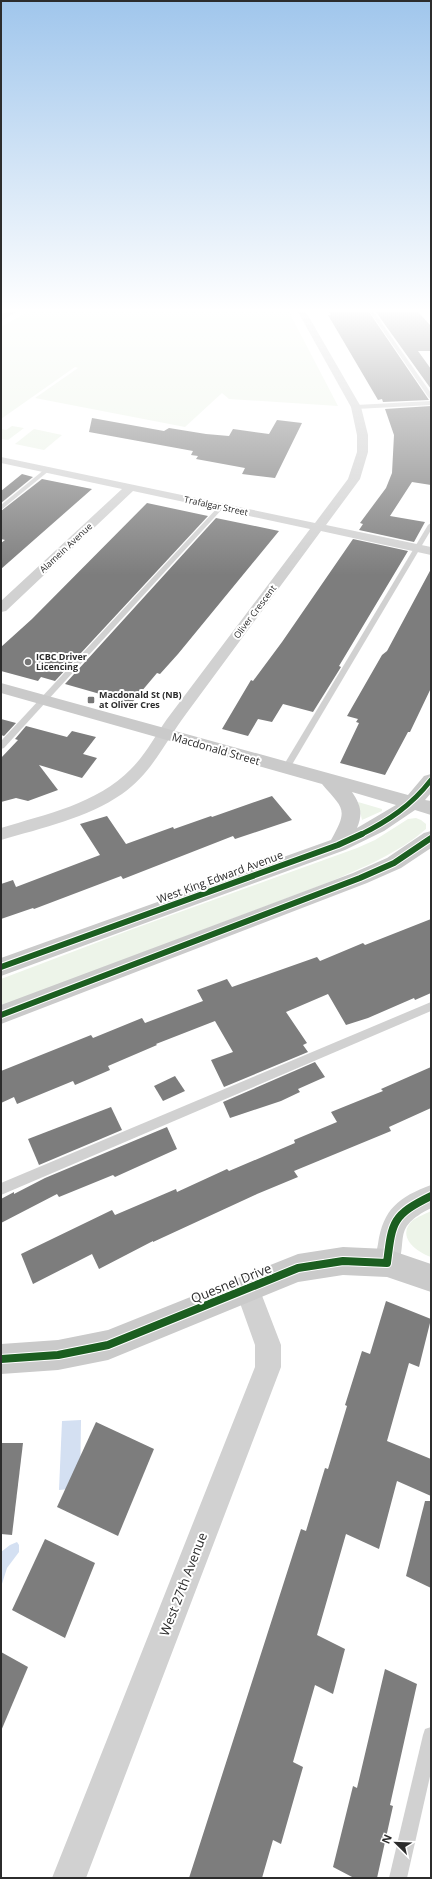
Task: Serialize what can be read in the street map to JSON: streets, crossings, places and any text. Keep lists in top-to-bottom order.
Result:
{
  "streets": {
    "main road": ["Macdonald Street", "West King Edward Avenue", "Quesnel Drive"],
    "street": [
      "Trafalgar Street",
      "Alamein Avenue",
      "Oliver Crescent",
      "West 27th Avenue"
    ]
  },
  "crossings": [
    ["Trafalgar Street", "Alamein Avenue"],
    ["Trafalgar Street", "Oliver Crescent"],
    ["Oliver Crescent", "Macdonald Street"],
    ["Macdonald Street", "West King Edward Avenue"],
    ["Quesnel Drive", "West 27th Avenue"]
  ],
  "places": {
    "other": ["ICBC Driver Licencing"],
    "transit": ["Macdonald St (NB) at Oliver Cres"]
  },
  "north": "top left"
}
